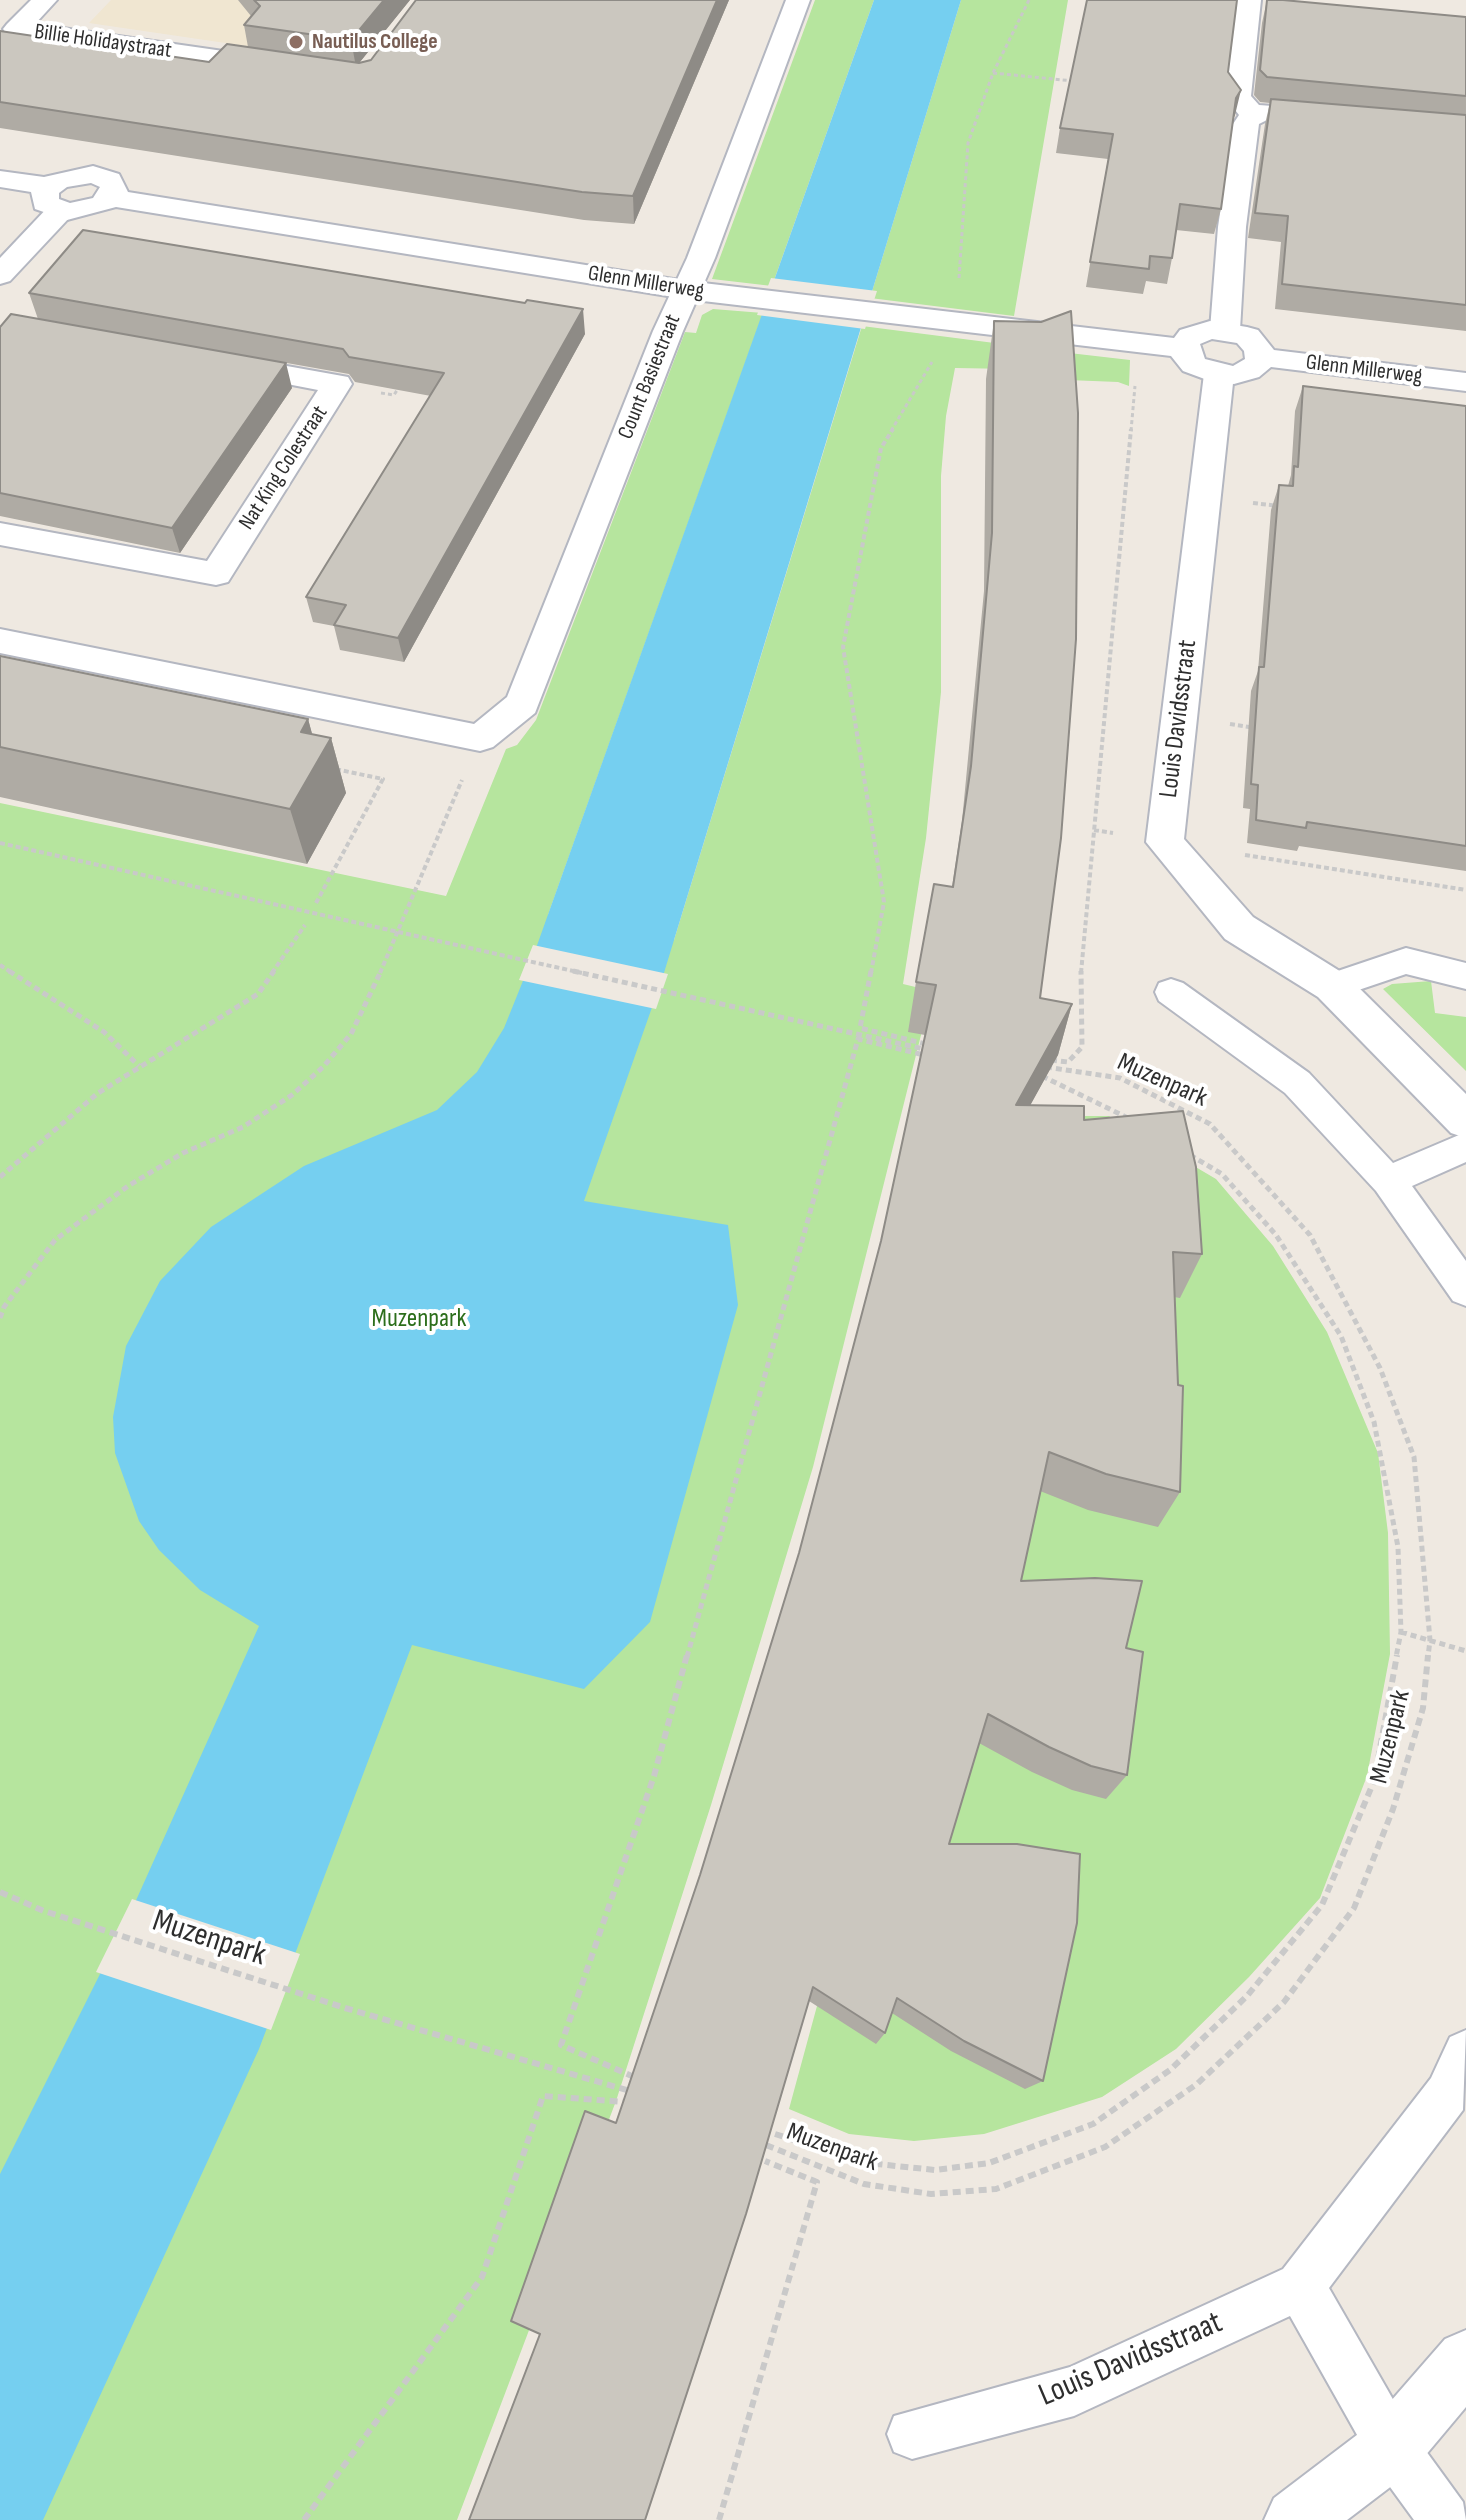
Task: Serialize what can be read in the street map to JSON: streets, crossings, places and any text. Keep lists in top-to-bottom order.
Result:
{
  "streets": {
    "street": [
      "Billie Holidaystraat",
      "Glenn Millerweg",
      "Count Basiestraat",
      "Nat King Colestraat",
      "Louis Davidsstraat"
    ],
    "path": ["Muzenpark"]
  },
  "crossings": [
    ["Glenn Millerweg", "Count Basiestraat"]
  ],
  "parks": ["Muzenpark"],
  "places": ["Nautilus College"]
}
